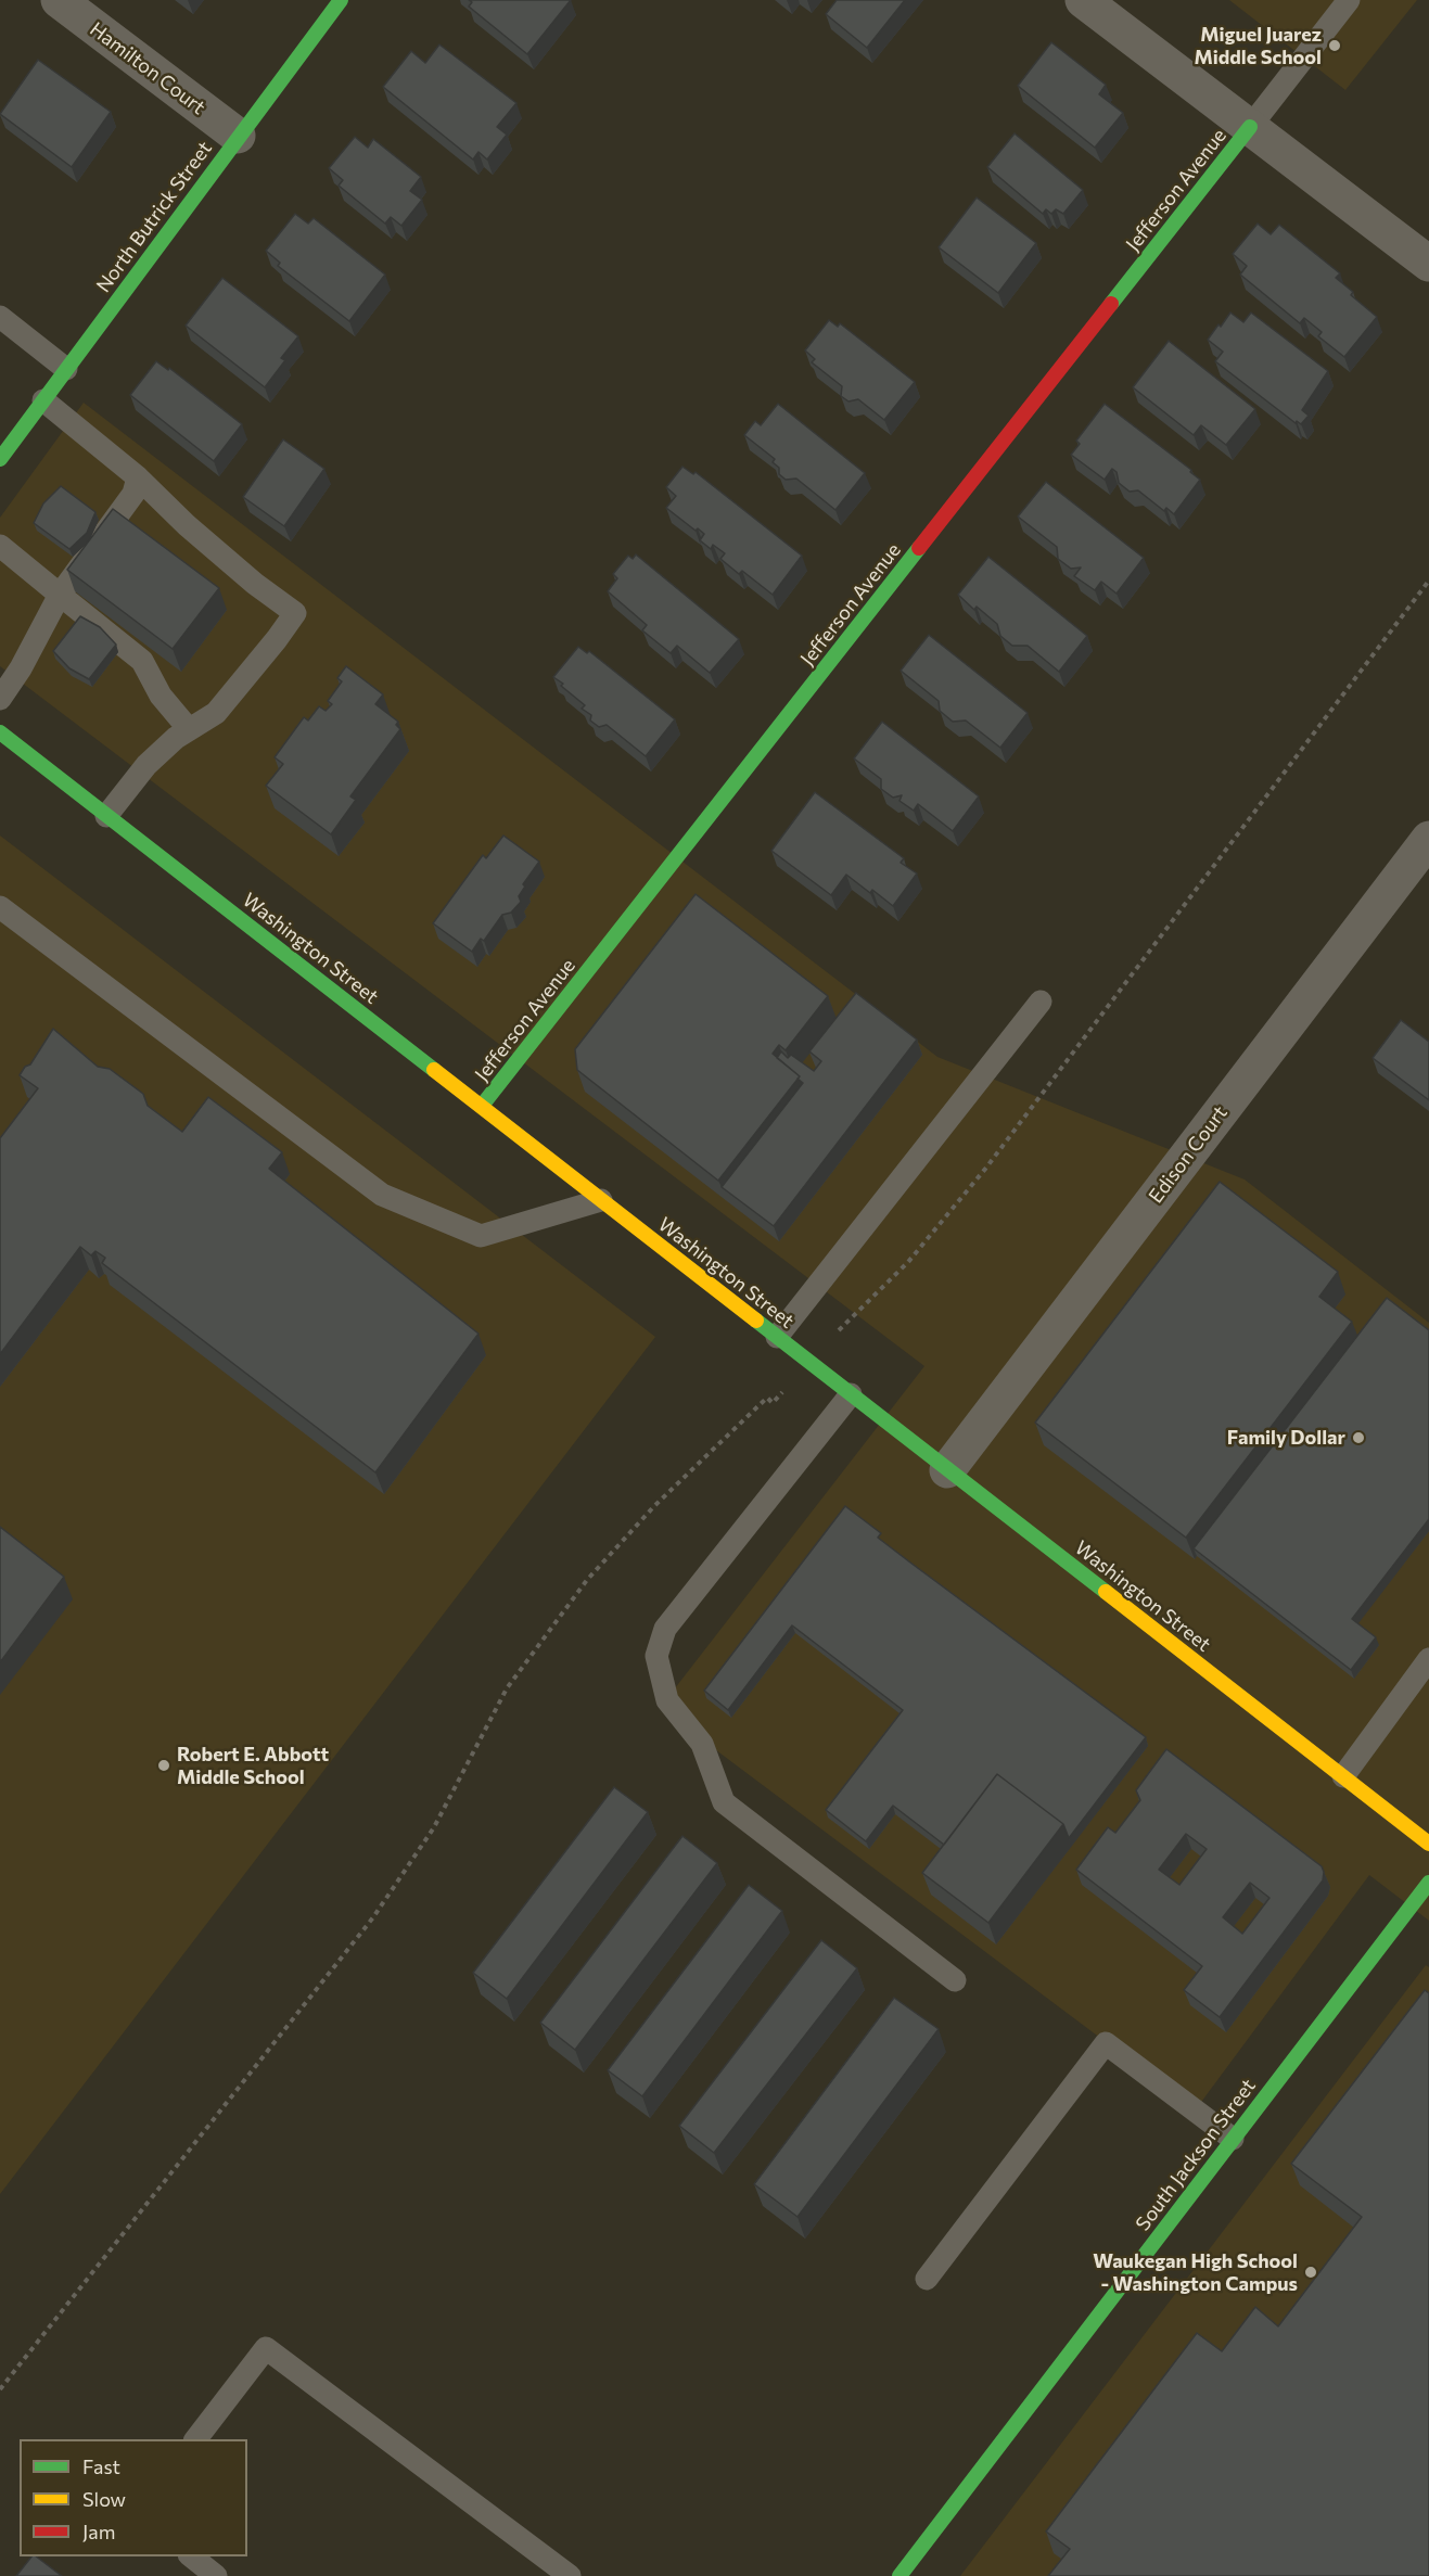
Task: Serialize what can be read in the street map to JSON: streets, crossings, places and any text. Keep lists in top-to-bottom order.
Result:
{
  "streets": {
    "street": [
      "Hamilton Court",
      "Jefferson Avenue",
      "North Butrick Street",
      "Washington Street",
      "Edison Court",
      "South Jackson Street"
    ]
  },
  "crossings": [
    ["Hamilton Court", "North Butrick Street"],
    ["Jefferson Avenue", "Washington Street"],
    ["Washington Street", "Edison Court"]
  ],
  "places": [
    "Miguel Juarez Middle School",
    "Family Dollar",
    "Robert E. Abbott Middle School",
    "Waukegan High School - Washington Campus"
  ],
  "legend": ["Fast", "Slow", "Jam"]
}
